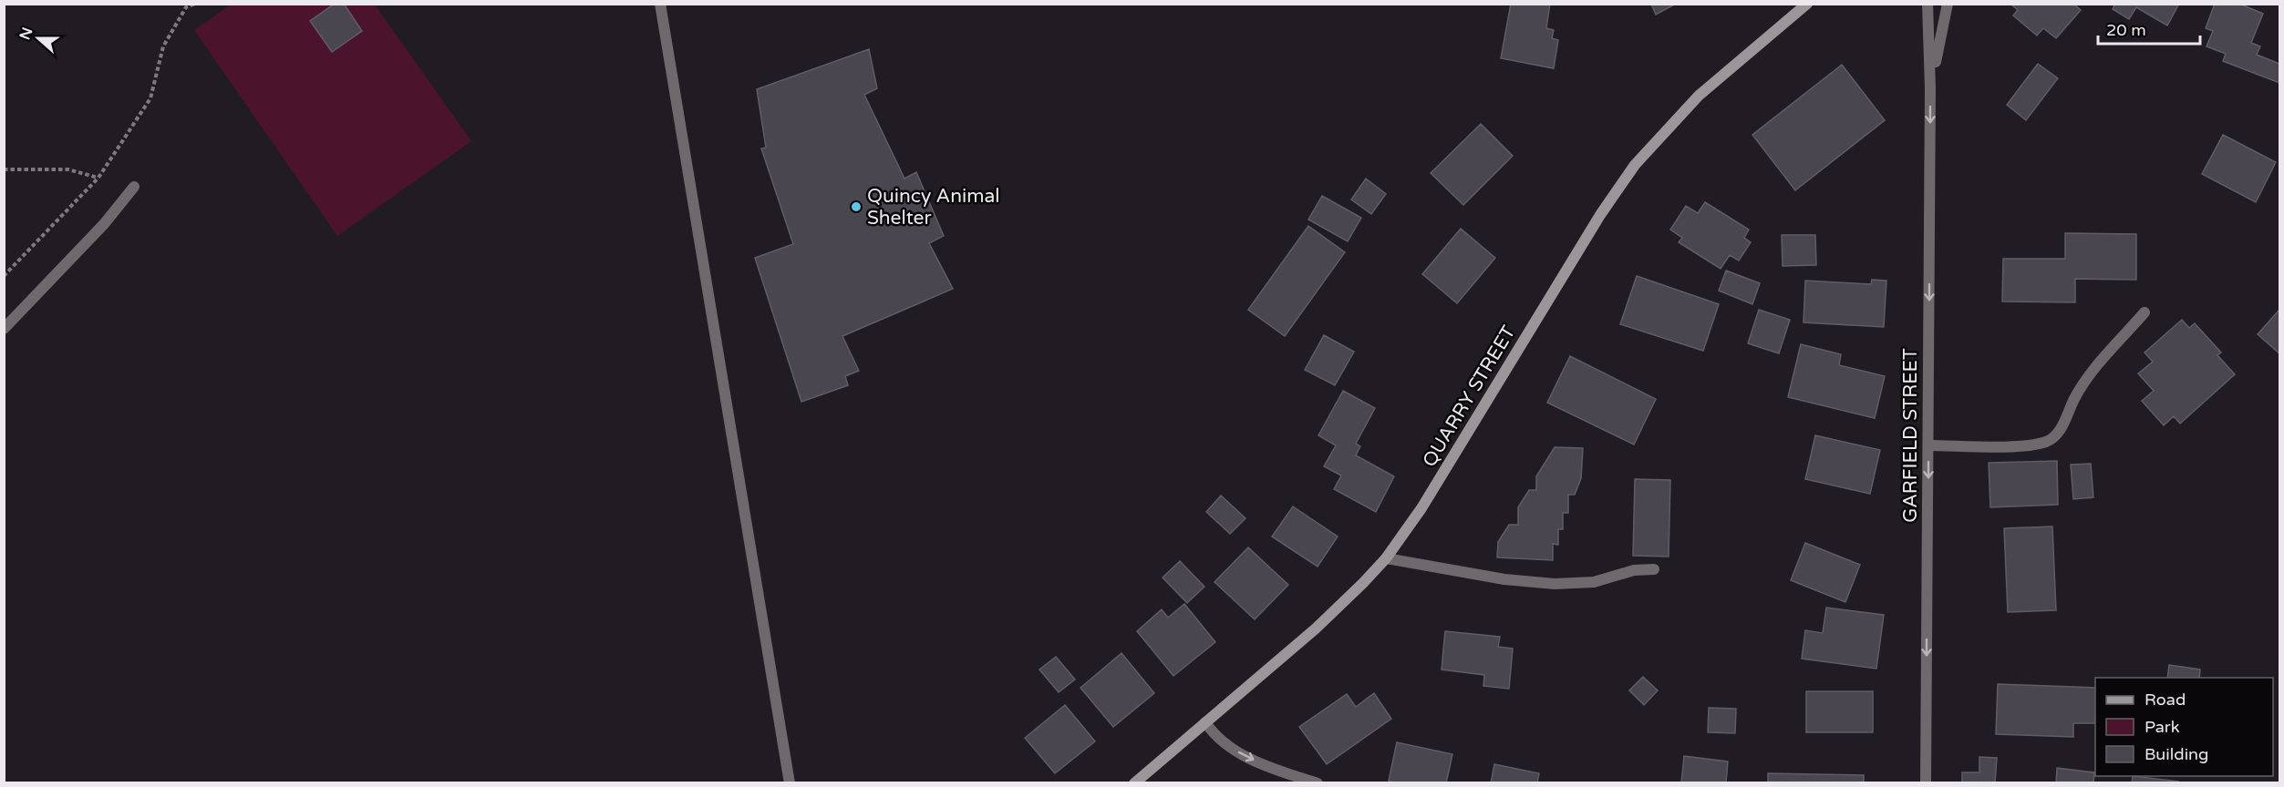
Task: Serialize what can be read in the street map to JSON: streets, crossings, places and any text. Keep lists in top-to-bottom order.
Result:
{
  "streets": {
    "main road": ["QUARRY STREET"],
    "street": ["GARFIELD STREET"]
  },
  "one_way": ["GARFIELD STREET"],
  "places": ["Quincy Animal Shelter"],
  "legend": ["Road", "Park", "Building"],
  "scale_bar": "20 m",
  "north": "left"
}
